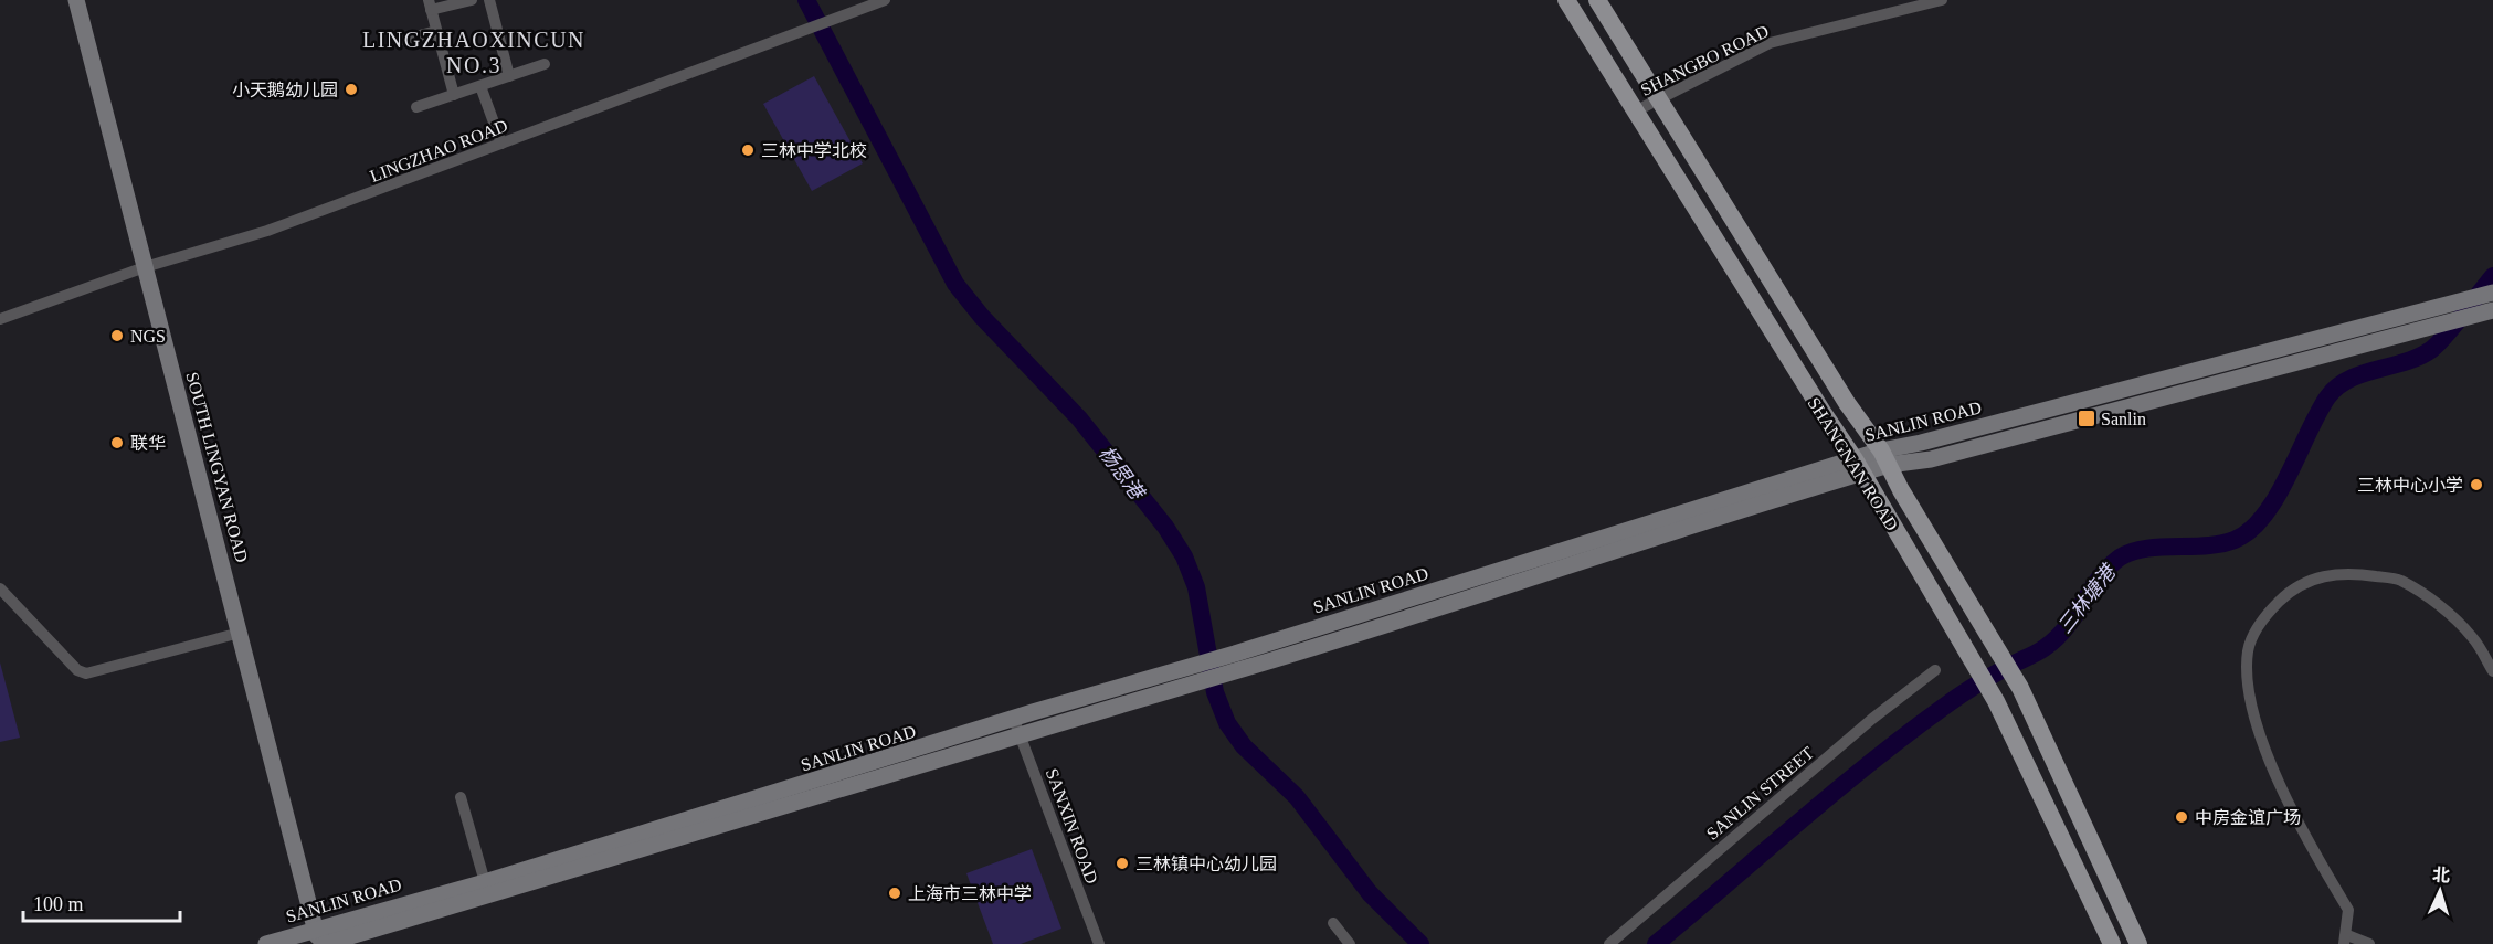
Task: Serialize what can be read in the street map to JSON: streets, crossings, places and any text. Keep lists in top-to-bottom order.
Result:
{
  "streets": {
    "main road": ["SANLIN ROAD", "SHANGNAN ROAD", "SOUTH LINGYAN ROAD"],
    "street": [
      "SHANGBO ROAD",
      "LINGZHAO ROAD",
      "SANLIN STREET",
      "SANXIN ROAD"
    ]
  },
  "crossings": [
    ["SHANGBO ROAD", "SHANGNAN ROAD"],
    ["LINGZHAO ROAD", "SOUTH LINGYAN ROAD"],
    ["SANLIN ROAD", "SHANGNAN ROAD"],
    ["SANLIN ROAD", "SOUTH LINGYAN ROAD"],
    ["SANLIN ROAD", "SANXIN ROAD"]
  ],
  "districts": ["LINGZHAOXINCUN NO.3"],
  "water": ["杨思港", "三林塘港"],
  "places": {
    "other": [
      "小天鹅幼儿园",
      "三林中学北校",
      "NGS",
      "联华",
      "三林中心小学",
      "中房金谊广场",
      "三林镇中心幼儿园",
      "上海市三林中学"
    ],
    "transit": ["Sanlin"]
  },
  "scale_bar": "100 m",
  "north": "top"
}
